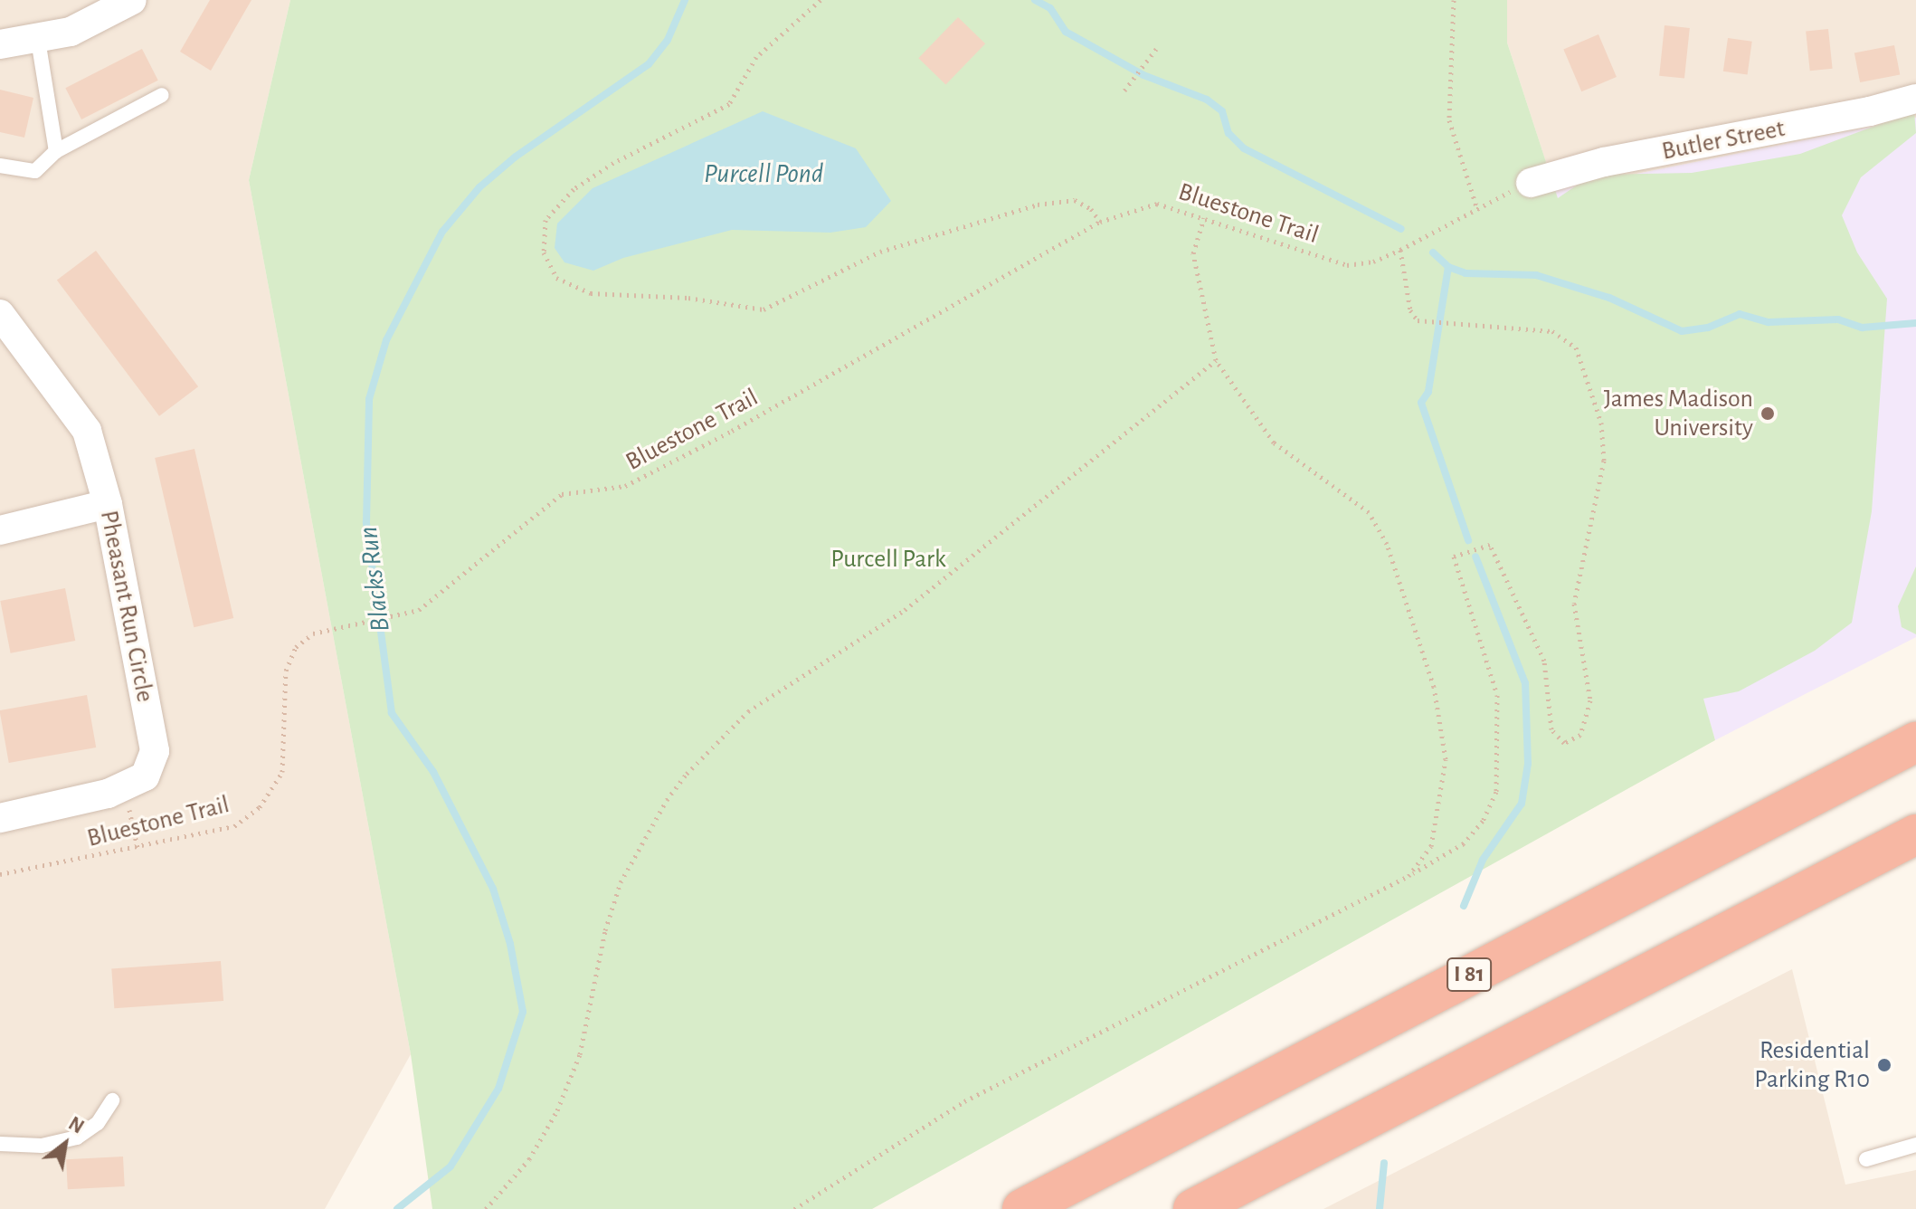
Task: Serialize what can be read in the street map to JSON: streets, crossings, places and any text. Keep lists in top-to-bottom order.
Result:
{
  "streets": {
    "highway": ["I 81"],
    "street": ["Butler Street", "Pheasant Run Circle"],
    "path": ["Bluestone Trail"]
  },
  "crossings": [
    ["Butler Street", "Bluestone Trail"]
  ],
  "water": ["Purcell Pond", "Blacks Run"],
  "parks": ["Purcell Park"],
  "places": ["James Madison University", "Residential Parking R10"],
  "north": "top right"
}
